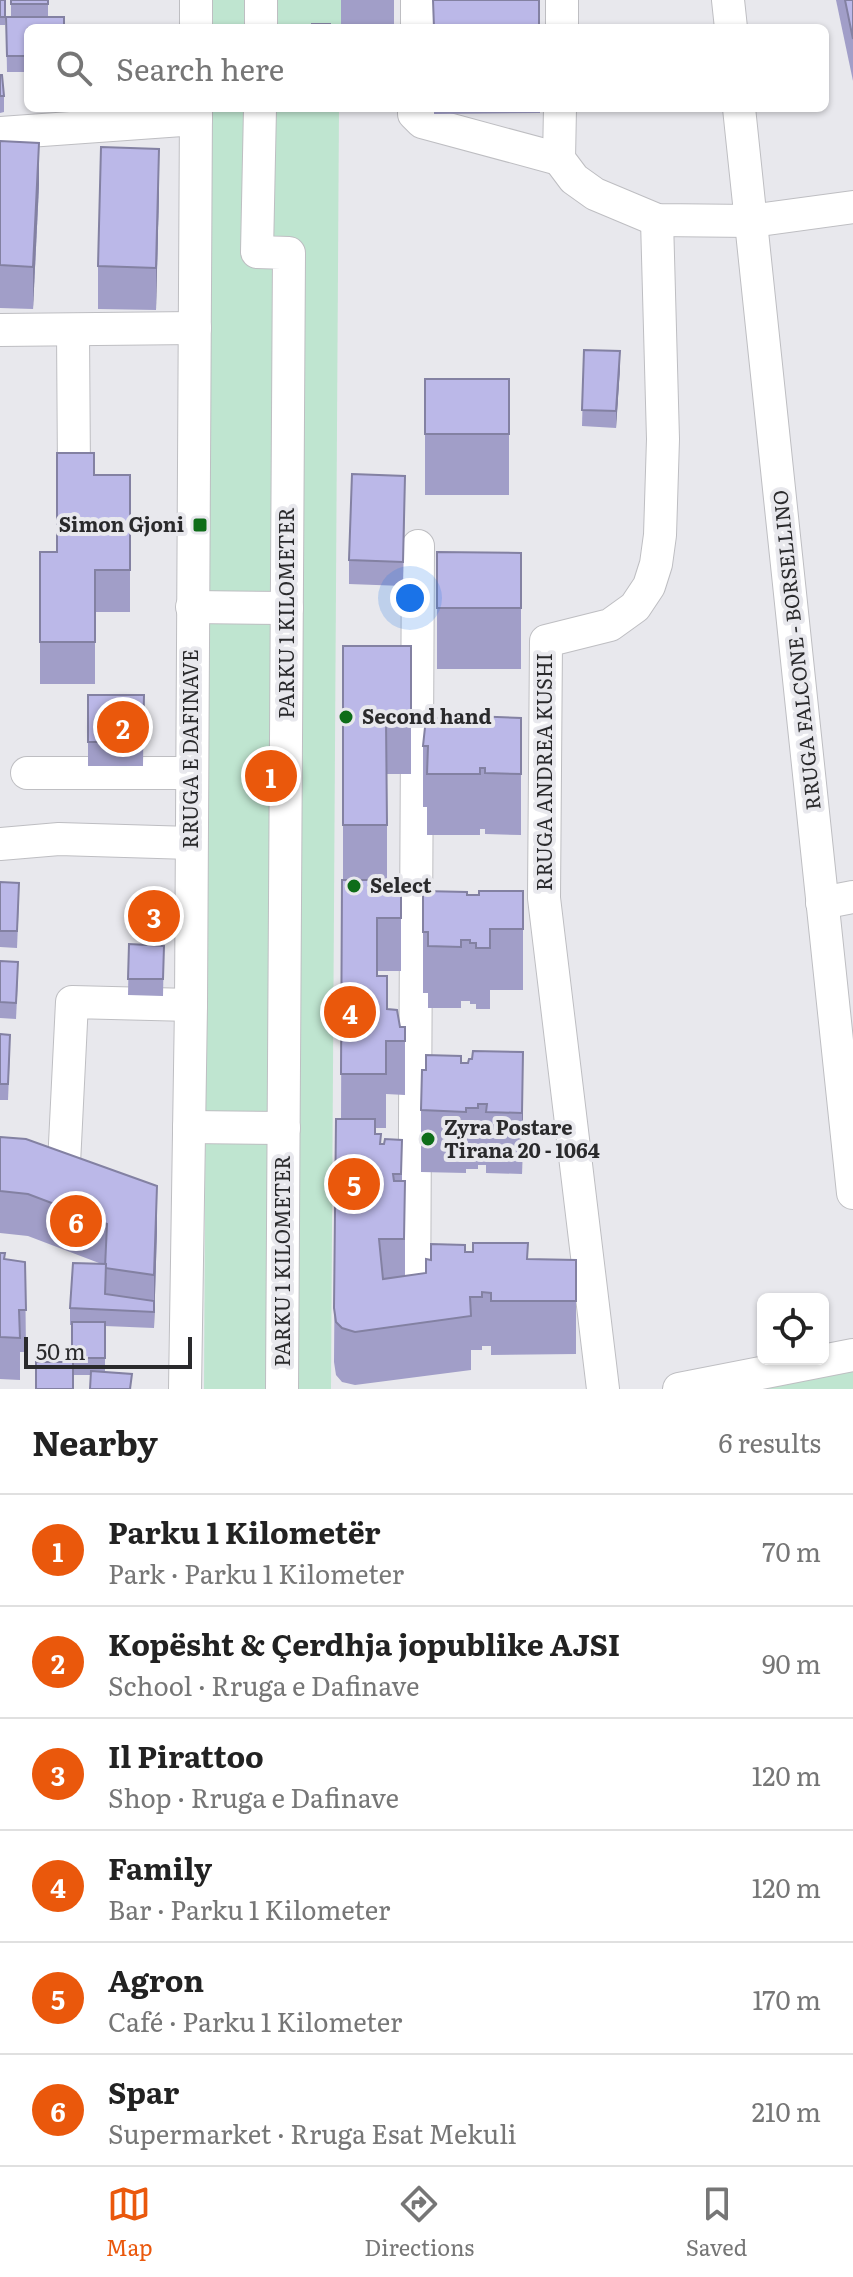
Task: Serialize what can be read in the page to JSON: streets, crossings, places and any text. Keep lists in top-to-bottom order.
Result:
{
  "streets": {
    "street": [
      "PARKU 1 KILOMETER",
      "RRUGA FALCONE - BORSELLINO",
      "RRUGA E DAFINAVE",
      "RRUGA ANDREA KUSHI"
    ]
  },
  "places": {
    "transit": ["Simon Gjoni"],
    "other": ["Second hand", "Select", "Zyra Postare Tirana 20 - 1064"]
  },
  "scale_bar": "50 m",
  "page": {
    "search": "Search here",
    "pins": [
      "2",
      "1",
      "3",
      "4",
      "5",
      "6"
    ],
    "scale": "50 m",
    "heading": ["Nearby", "6 results"],
    "list": [
      {
        "mark": "1",
        "name": "Parku 1 Kilometër",
        "note": "Park · Parku 1 Kilometer",
        "value": "70 m"
      },
      {
        "mark": "2",
        "name": "Kopësht & Çerdhja jopublike AJSI",
        "note": "School · Rruga e Dafinave",
        "value": "90 m"
      },
      {
        "mark": "3",
        "name": "Il Pirattoo",
        "note": "Shop · Rruga e Dafinave",
        "value": "120 m"
      },
      {
        "mark": "4",
        "name": "Family",
        "note": "Bar · Parku 1 Kilometer",
        "value": "120 m"
      },
      {
        "mark": "5",
        "name": "Agron",
        "note": "Café · Parku 1 Kilometer",
        "value": "170 m"
      },
      {
        "mark": "6",
        "name": "Spar",
        "note": "Supermarket · Rruga Esat Mekuli",
        "value": "210 m"
      }
    ],
    "nav": ["Map", "Directions", "Saved"]
  }
}
